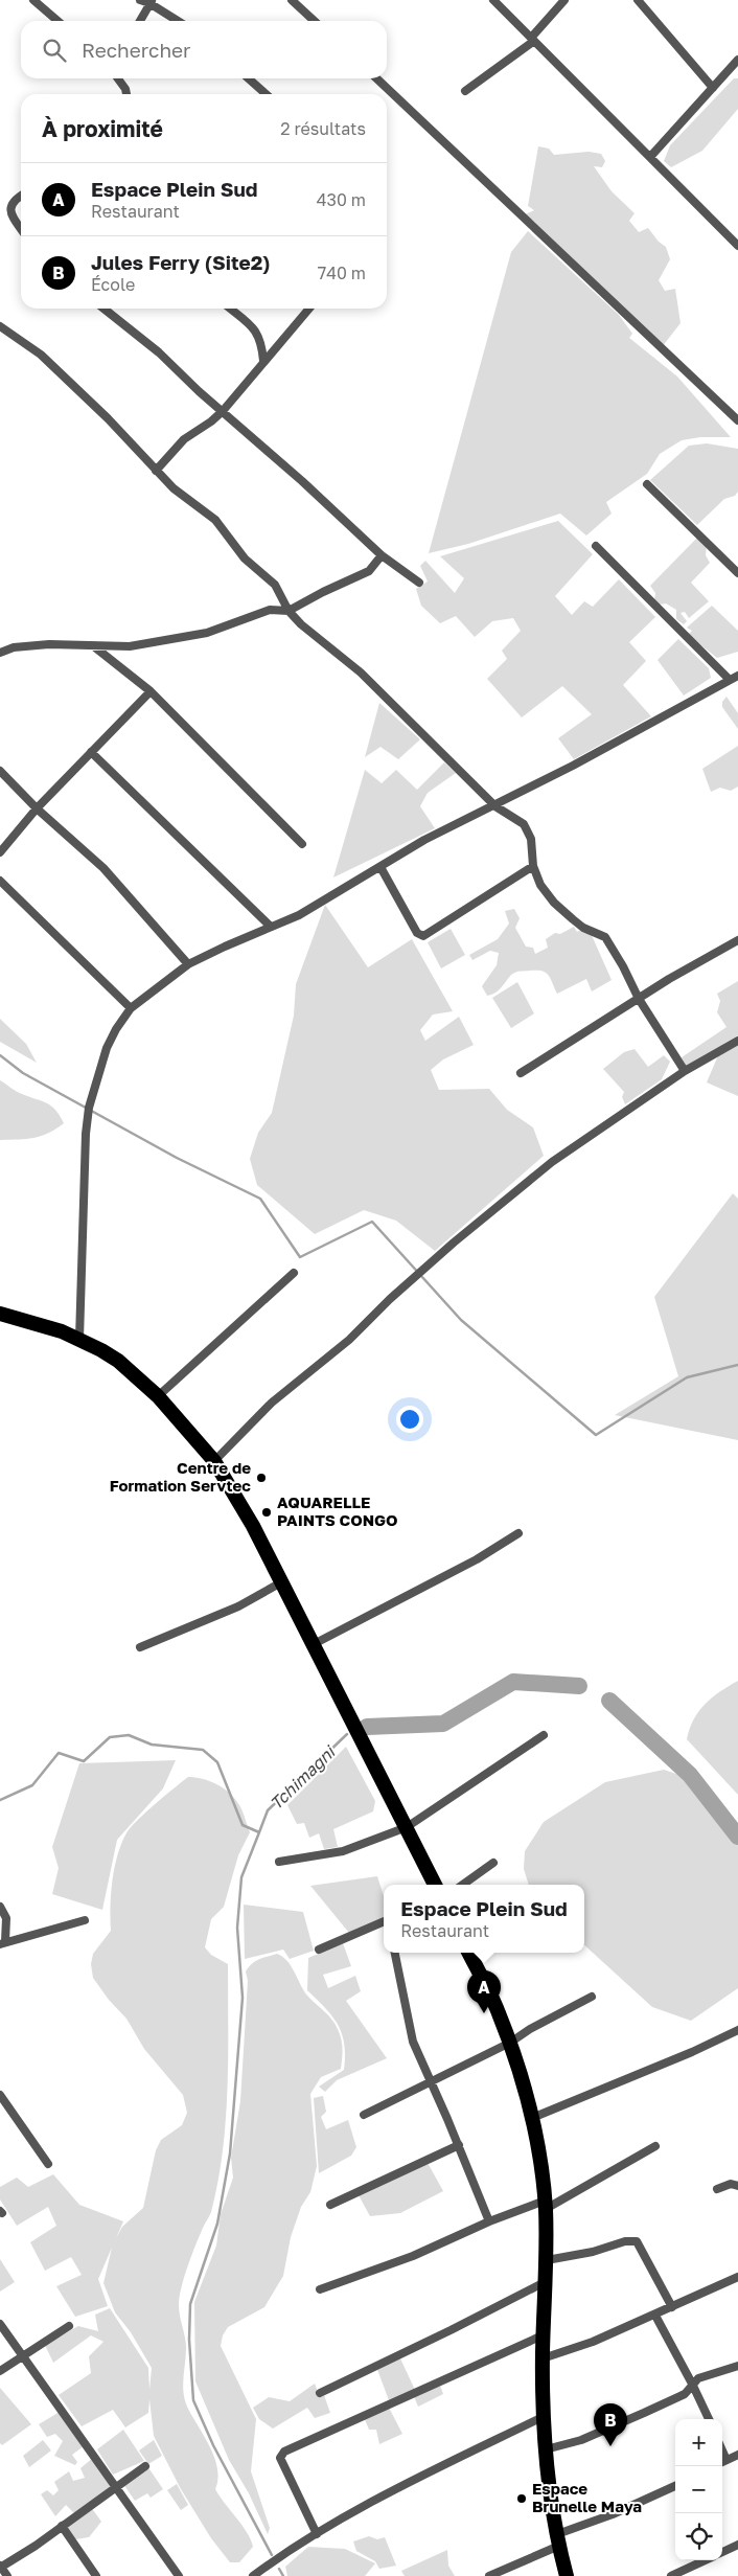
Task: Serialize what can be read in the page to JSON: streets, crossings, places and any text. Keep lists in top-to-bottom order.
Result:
{
  "water": ["Tchimagni"],
  "places": ["Centre de Formation Servtec", "AQUARELLE PAINTS CONGO", "Espace Brunelle Maya"],
  "page": {
    "search": "Rechercher",
    "heading": ["À proximité", "2 résultats"],
    "list": [
      {
        "mark": "A",
        "name": "Espace Plein Sud",
        "note": "Restaurant",
        "value": "430 m"
      },
      {
        "mark": "B",
        "name": "Jules Ferry (Site2)",
        "note": "École",
        "value": "740 m"
      }
    ],
    "popup": ["Espace Plein Sud", "Restaurant"],
    "pins": ["A", "B"],
    "map_buttons": ["+", "−"]
  }
}
